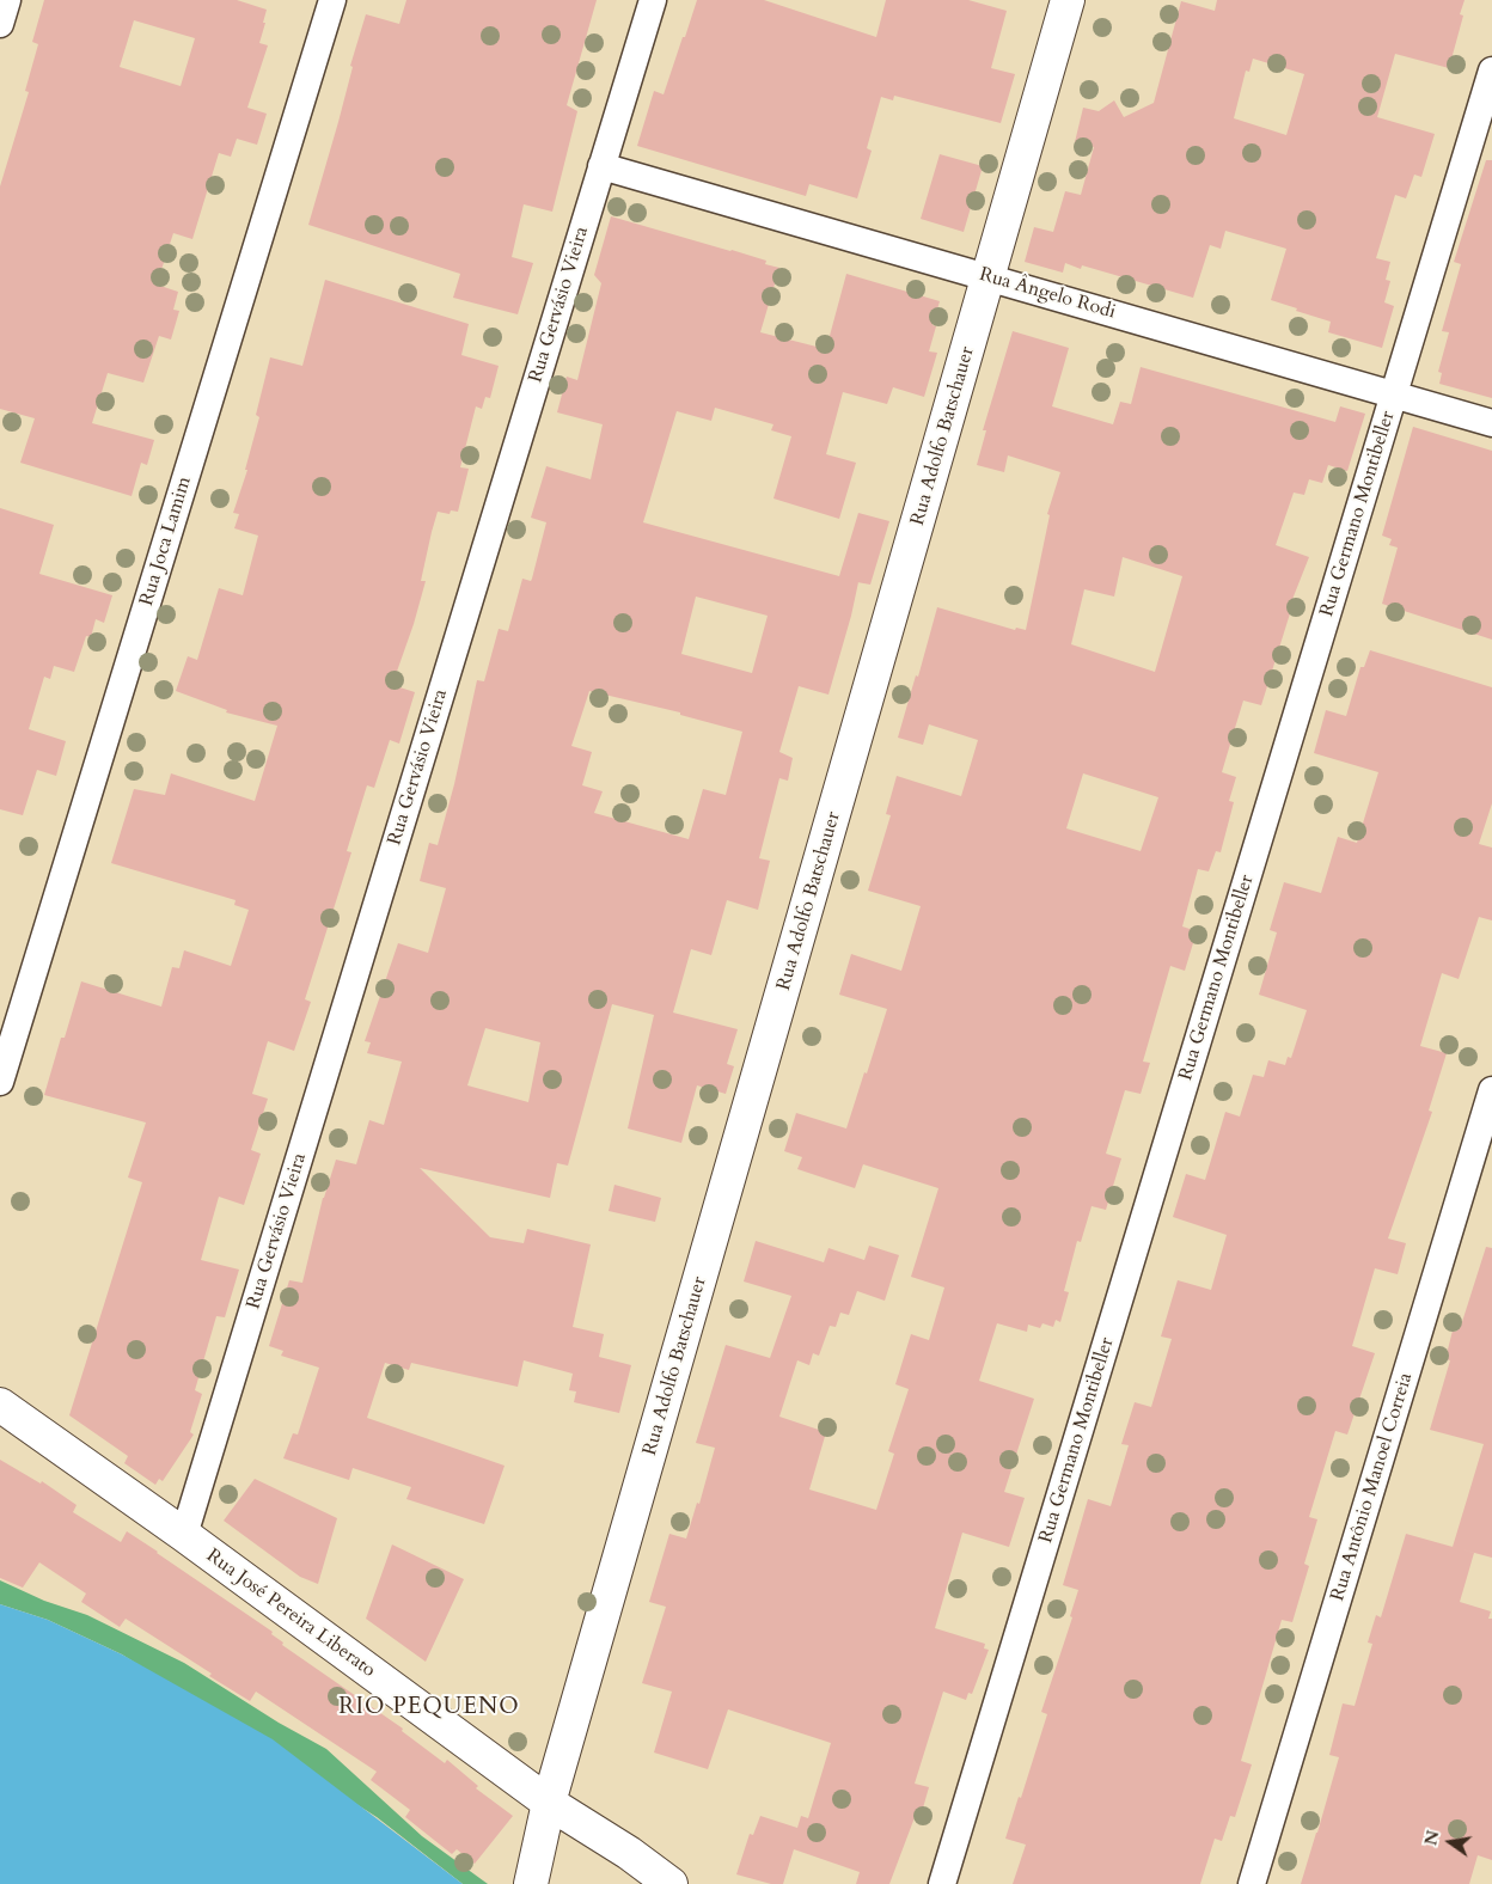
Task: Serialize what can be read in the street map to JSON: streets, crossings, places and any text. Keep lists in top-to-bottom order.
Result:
{
  "streets": {
    "street": [
      "Rua Ângelo Rodi",
      "Rua Gervásio Vieira",
      "Rua Adolfo Batschauer",
      "Rua Germano Montibeller",
      "Rua Joca Lamim",
      "Rua Antônio Manoel Correia",
      "Rua José Pereira Liberato"
    ]
  },
  "crossings": [
    ["Rua Ângelo Rodi", "Rua Gervásio Vieira"],
    ["Rua Ângelo Rodi", "Rua Adolfo Batschauer"],
    ["Rua Ângelo Rodi", "Rua Germano Montibeller"],
    ["Rua Gervásio Vieira", "Rua José Pereira Liberato"],
    ["Rua Adolfo Batschauer", "Rua José Pereira Liberato"]
  ],
  "districts": ["RIO PEQUENO"],
  "north": "left"
}
